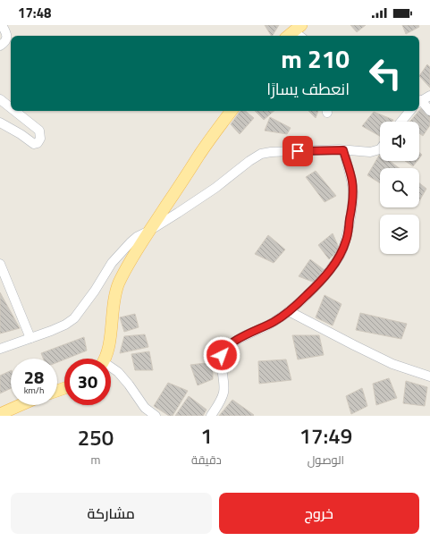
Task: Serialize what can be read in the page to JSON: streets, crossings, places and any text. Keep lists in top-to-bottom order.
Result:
{
  "page": {
    "status": "17:48",
    "turn": ["210 m", "انعطف يسارًا"],
    "speed": "28 km/h",
    "limit": "30",
    "eta": [
      "17:49",
      "الوصول",
      "1",
      "دقيقة",
      "250",
      "m"
    ],
    "buttons": ["خروج", "مشاركة"]
  }
}
